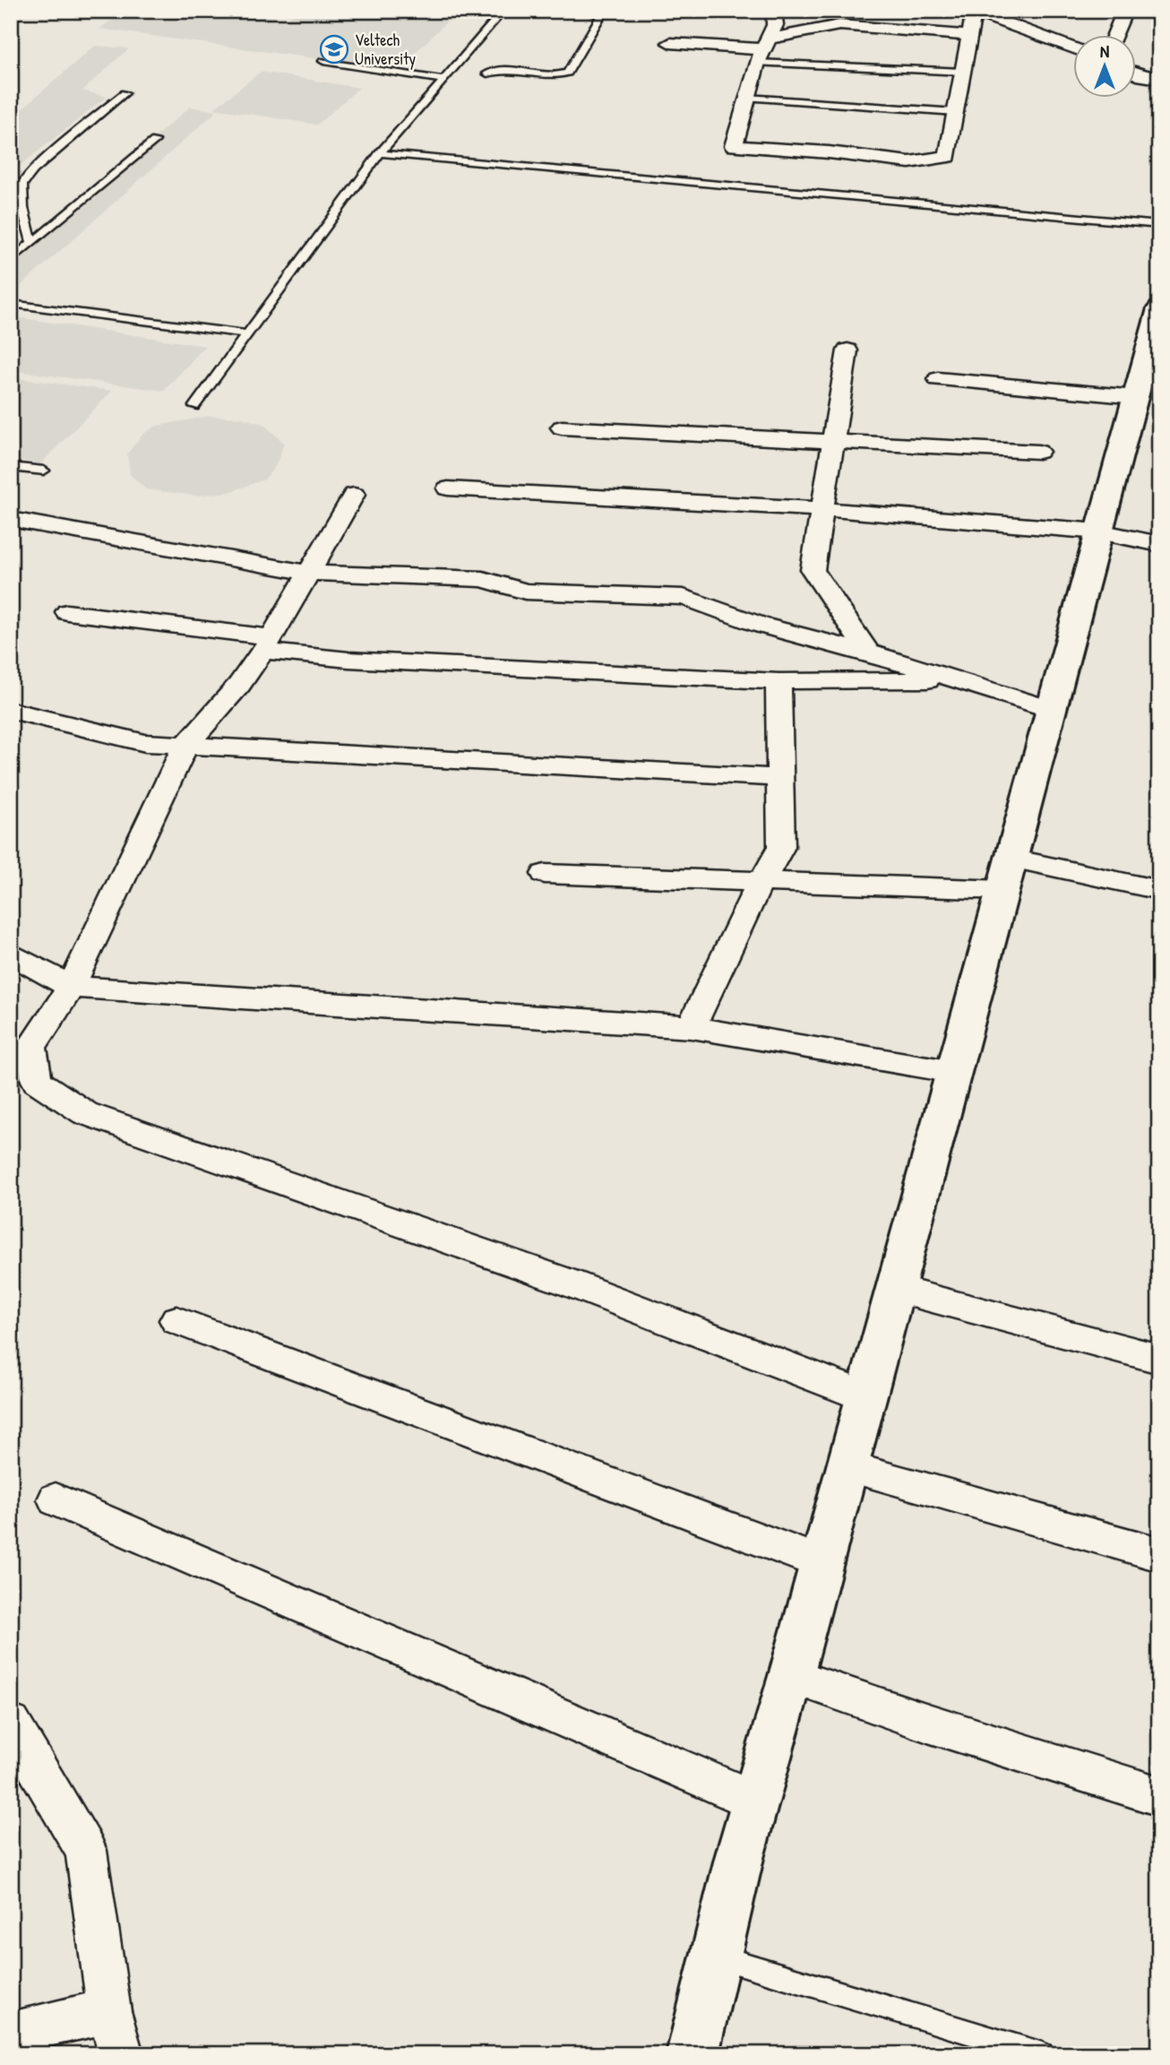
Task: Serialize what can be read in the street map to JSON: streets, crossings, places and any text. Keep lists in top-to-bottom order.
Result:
{
  "places": {
    "school or university": ["Veltech University"]
  },
  "north": "top"
}
